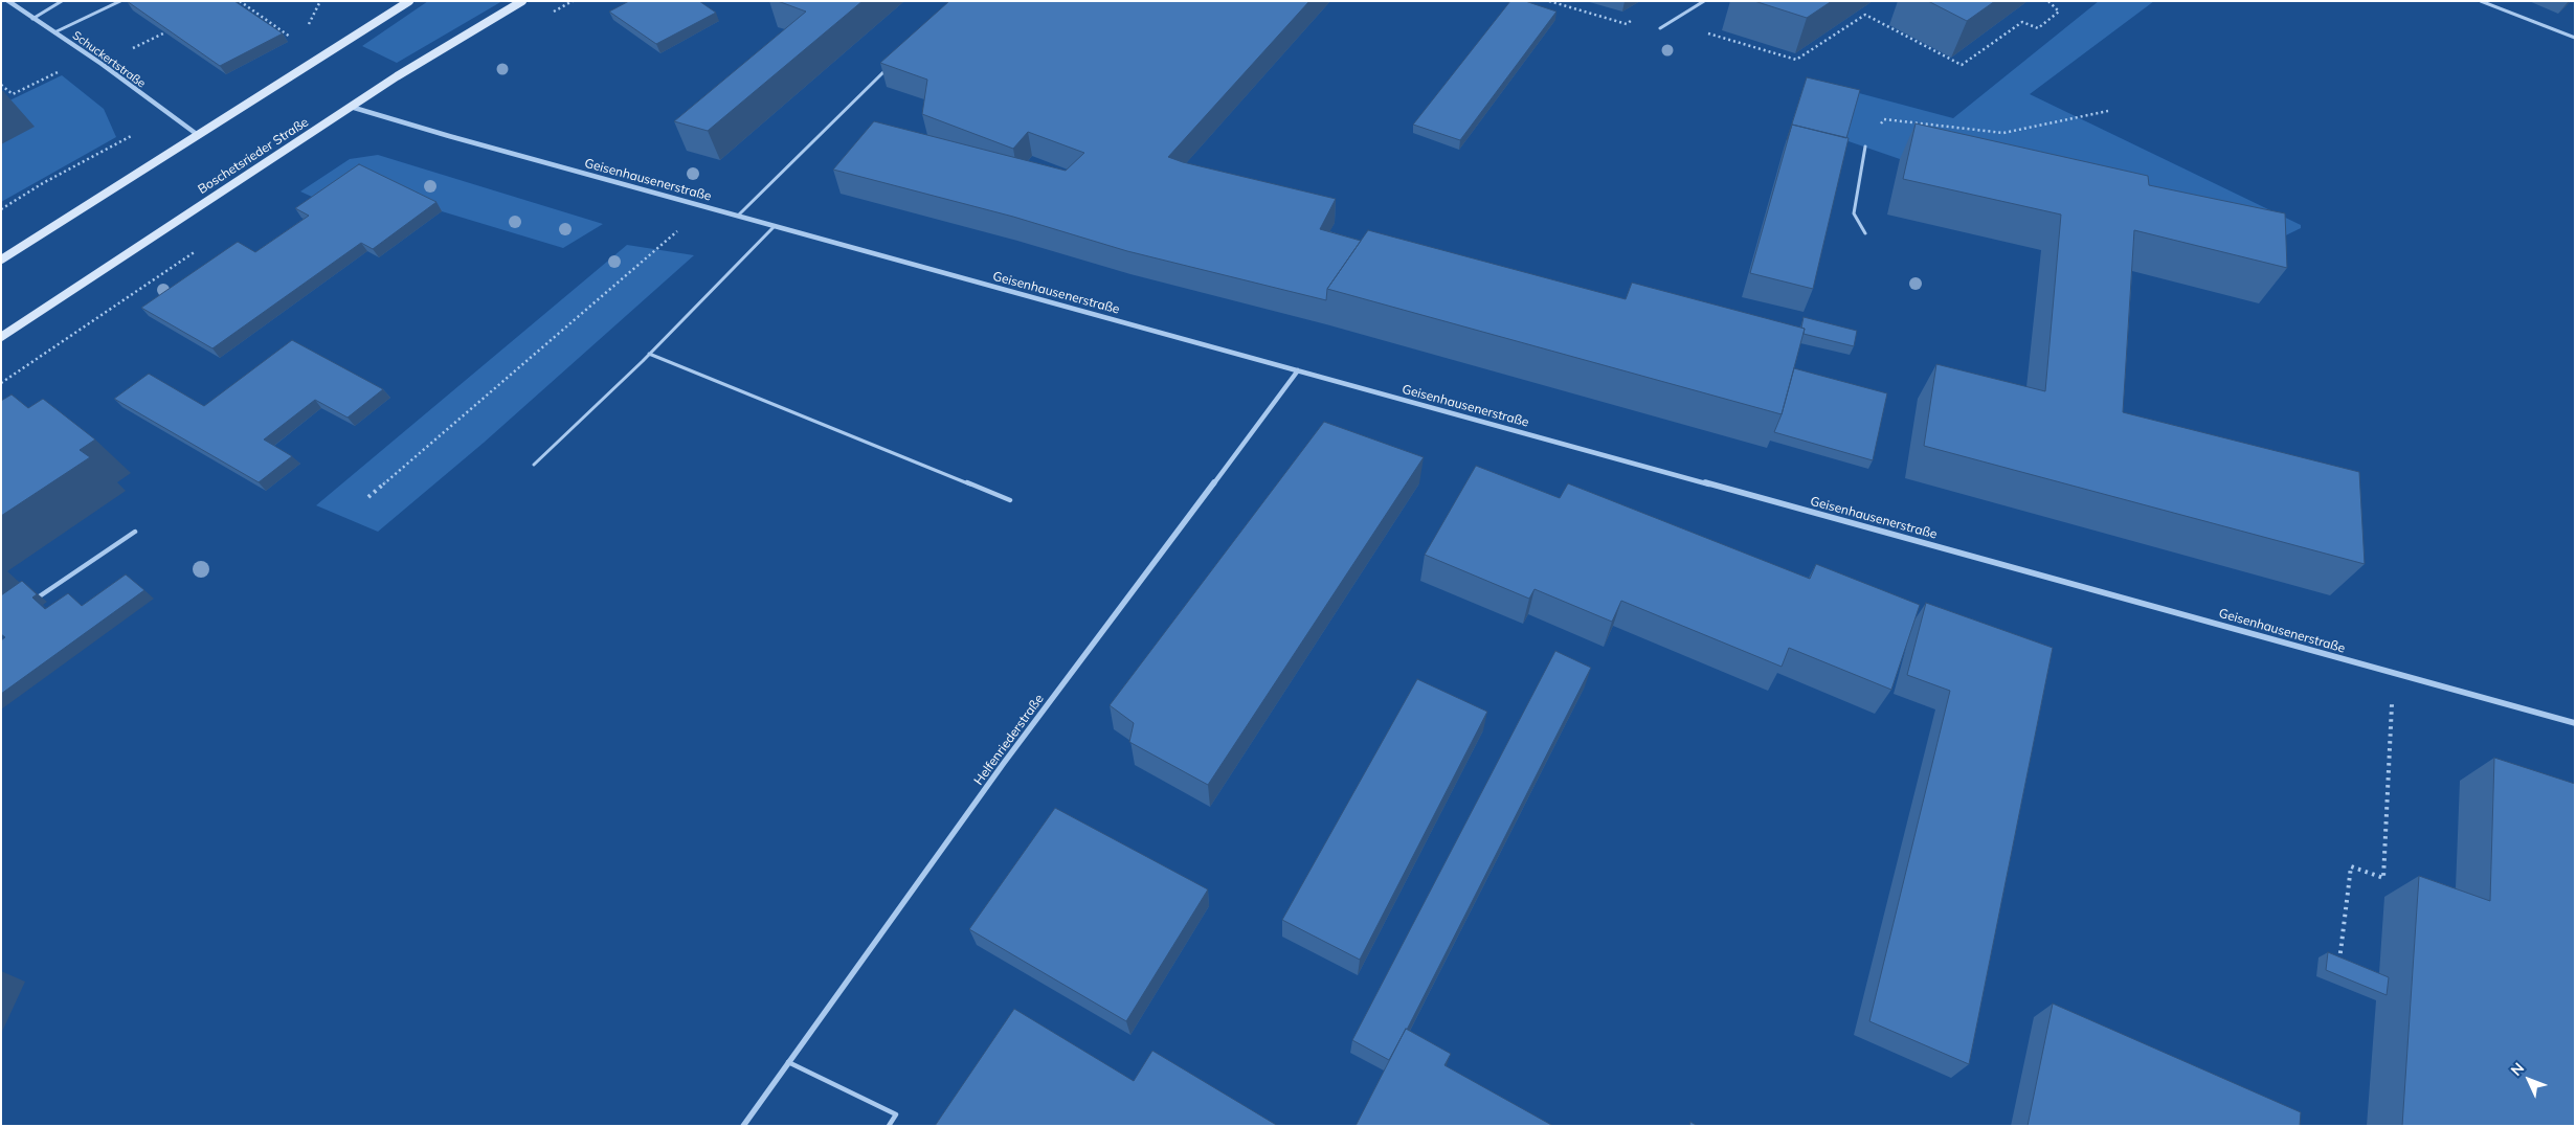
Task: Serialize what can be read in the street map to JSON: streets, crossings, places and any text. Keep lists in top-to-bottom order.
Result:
{
  "streets": {
    "main road": ["Boschetsrieder Straße"],
    "street": ["Schuckertstraße", "Geisenhausenerstraße", "Helfenriederstraße"]
  },
  "crossings": [
    ["Boschetsrieder Straße", "Geisenhausenerstraße"],
    ["Geisenhausenerstraße", "Helfenriederstraße"]
  ],
  "north": "top left"
}
